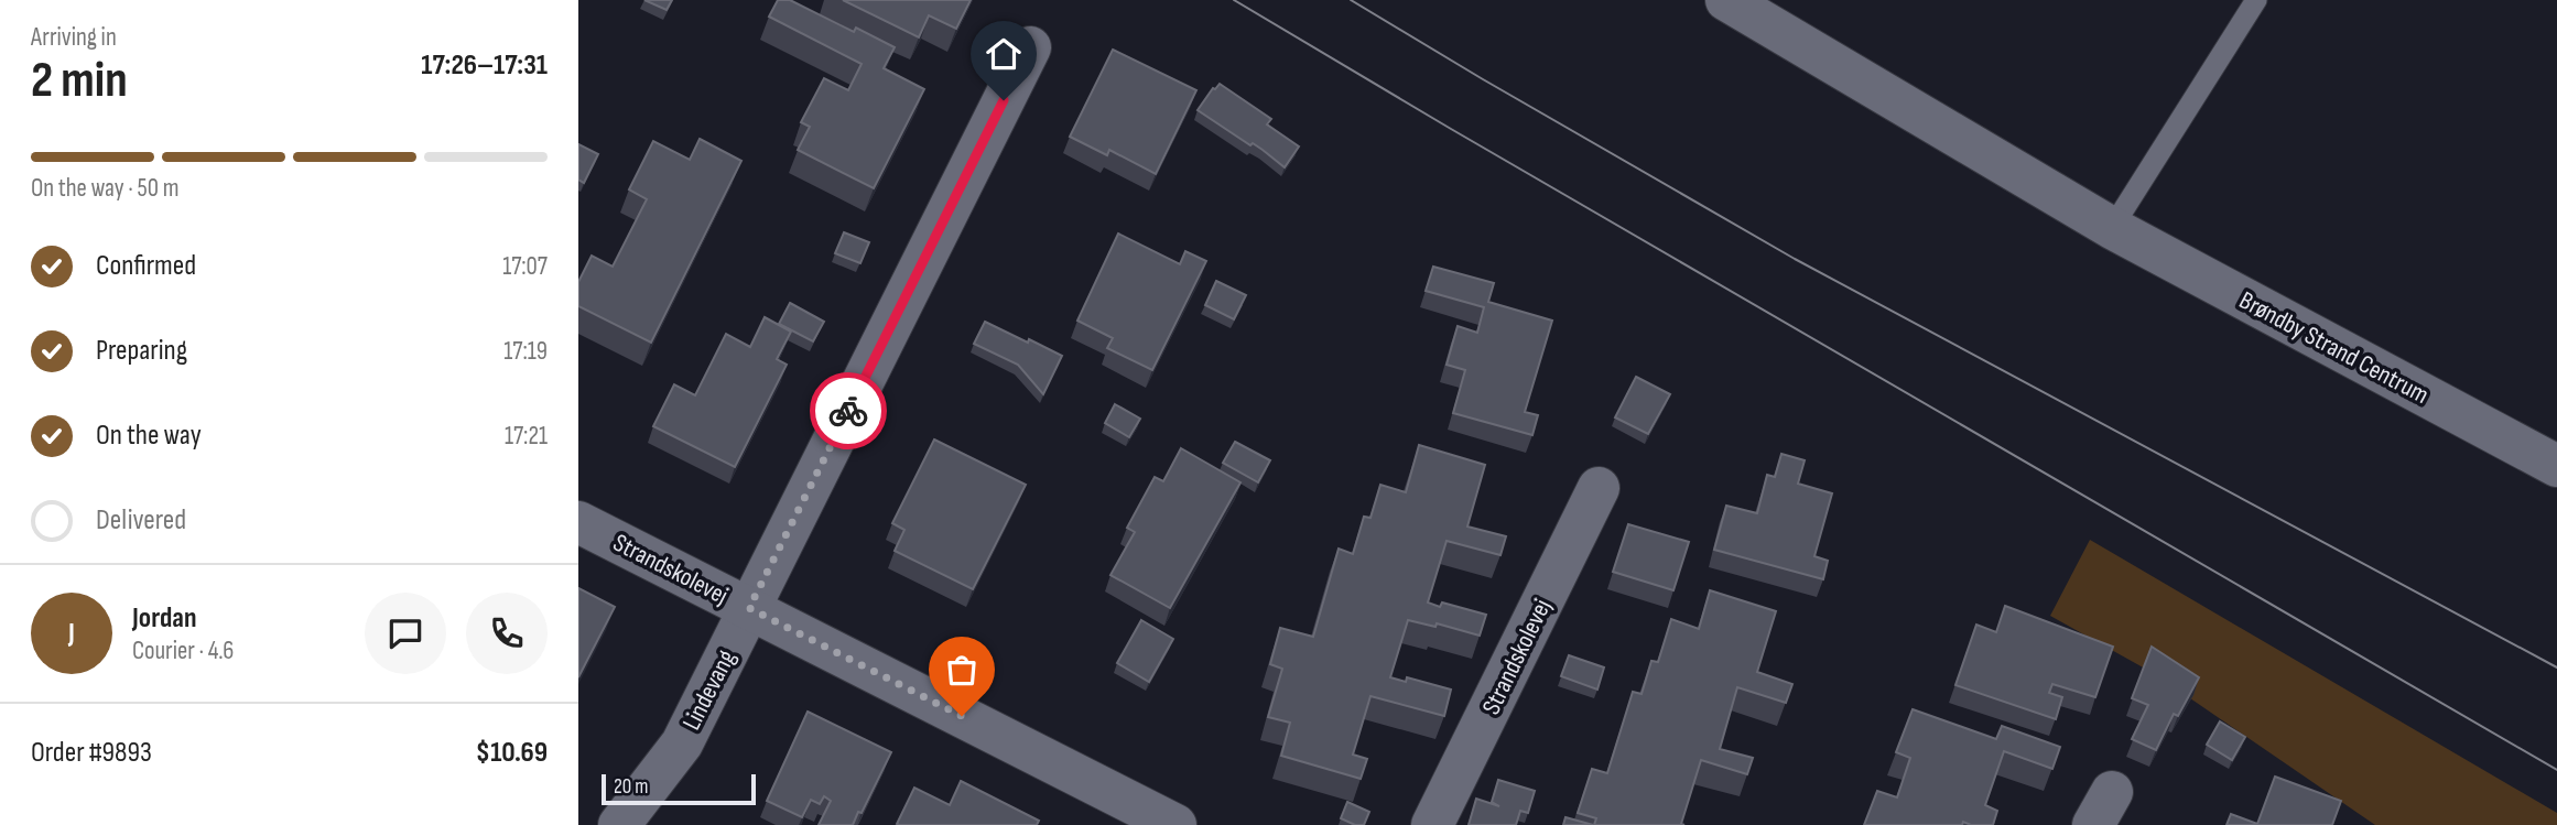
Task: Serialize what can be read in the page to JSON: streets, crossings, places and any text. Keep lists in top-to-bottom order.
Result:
{
  "streets": {
    "street": ["Brøndby Strand Centrum", "Strandskolevej", "Lindevang"]
  },
  "crossings": [
    ["Strandskolevej", "Lindevang"]
  ],
  "scale_bar": "20 m",
  "page": {
    "heading": ["2 min", "Arriving in", "17:26–17:31"],
    "panel": [
      "Jordan",
      "Courier · 4.6",
      "Order #9893",
      "$10.69"
    ],
    "bar": "On the way · 50 m",
    "list": [
      ["Confirmed", "17:07"],
      ["Preparing", "17:19"],
      ["On the way", "17:21"],
      "Delivered"
    ],
    "round": "J",
    "scale": "20 m"
  }
}
